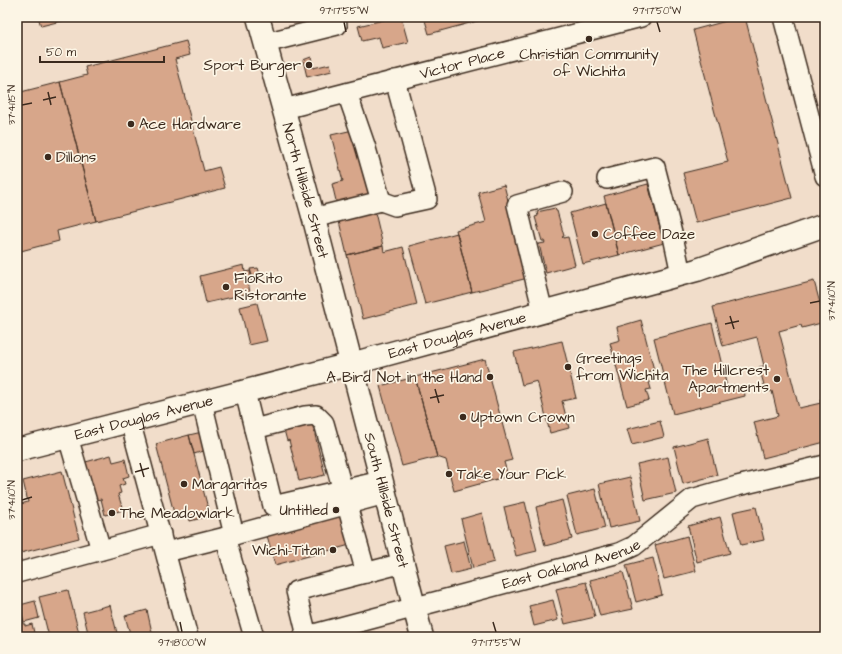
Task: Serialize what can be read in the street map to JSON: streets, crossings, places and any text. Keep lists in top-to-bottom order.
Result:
{
  "streets": {
    "main road": ["North Hillside Street", "East Douglas Avenue", "South Hillside Street"],
    "street": ["Victor Place", "East Oakland Avenue"]
  },
  "crossings": [
    ["Victor Place", "North Hillside Street"],
    ["North Hillside Street", "East Douglas Avenue"],
    ["North Hillside Street", "South Hillside Street"],
    ["East Douglas Avenue", "South Hillside Street"],
    ["South Hillside Street", "East Oakland Avenue"]
  ],
  "places": [
    "Christian Community of Wichita",
    "Sport Burger",
    "Ace Hardware",
    "Dillons",
    "Coffee Daze",
    "FioRito Ristorante",
    "Greetings from Wichita",
    "A Bird Not in the Hand",
    "The Hillcrest Apartments",
    "Uptown Crown",
    "Take Your Pick",
    "Margaritas",
    "Untitled",
    "The Meadowlark",
    "Wichi-Titan"
  ],
  "scale_bar": "50 m",
  "coordinates": [
    "97°17'55\"W",
    "97°17'50\"W",
    "37°41'15\"N",
    "37°41'10\"N",
    "97°18'00\"W"
  ]
}
